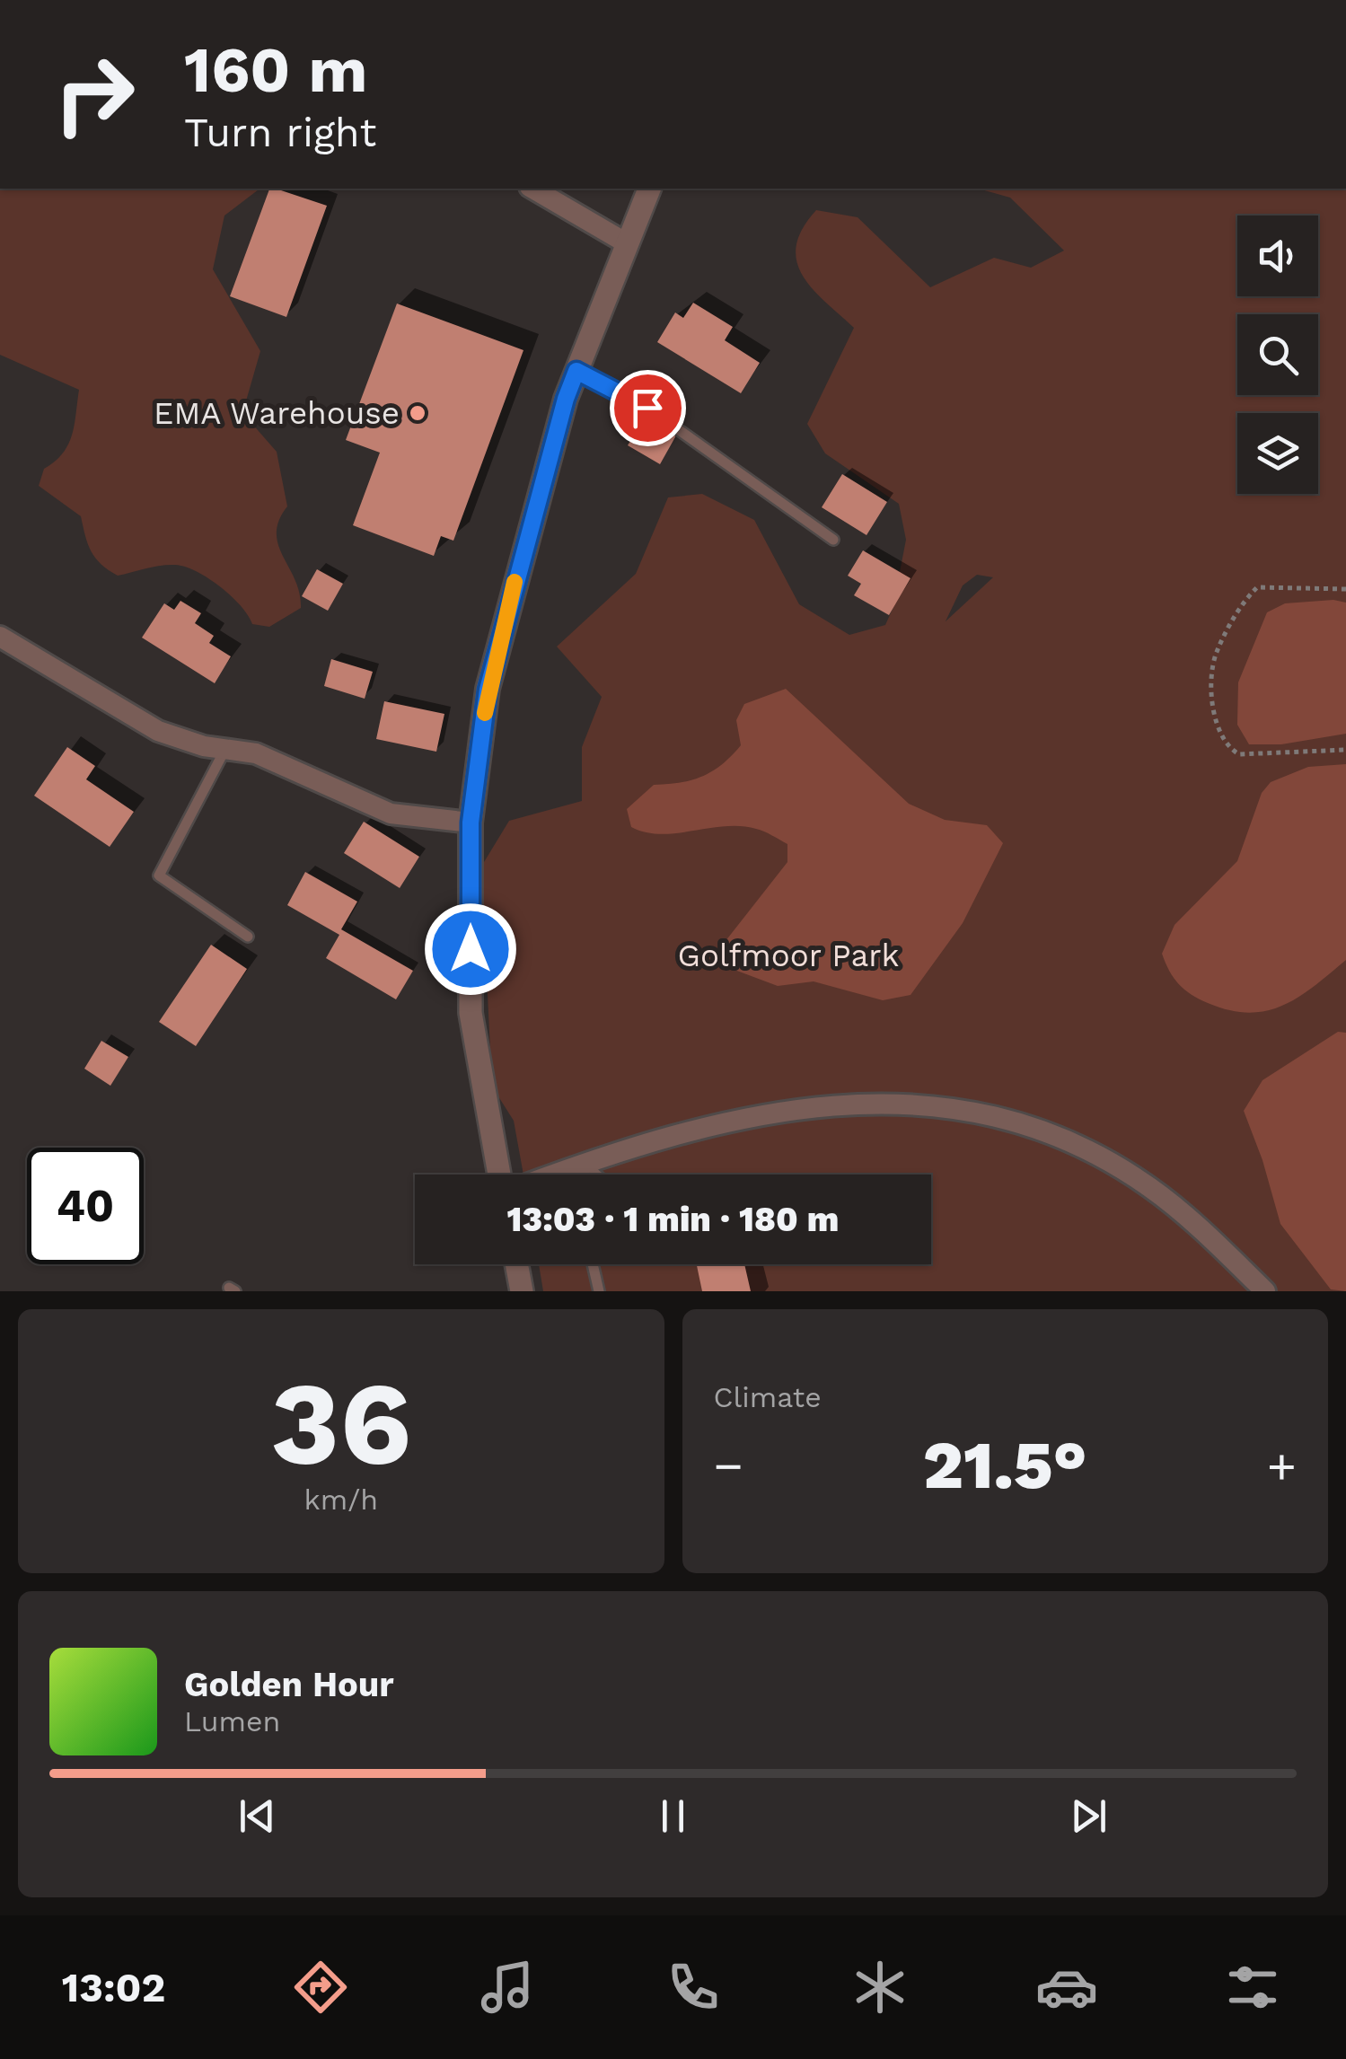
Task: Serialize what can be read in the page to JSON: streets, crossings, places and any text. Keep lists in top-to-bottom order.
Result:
{
  "parks": ["Golfmoor Park"],
  "places": ["EMA Warehouse"],
  "page": {
    "turn": ["160 m", "Turn right"],
    "limit": "40",
    "trip": "13:03 · 1 min · 180 m",
    "tile": [
      ["36", "km/h"],
      "Climate"
    ],
    "heat": ["−", "21.5°", "+"],
    "song": ["Golden Hour", "Lumen"],
    "tabs": "13:02"
  }
}
